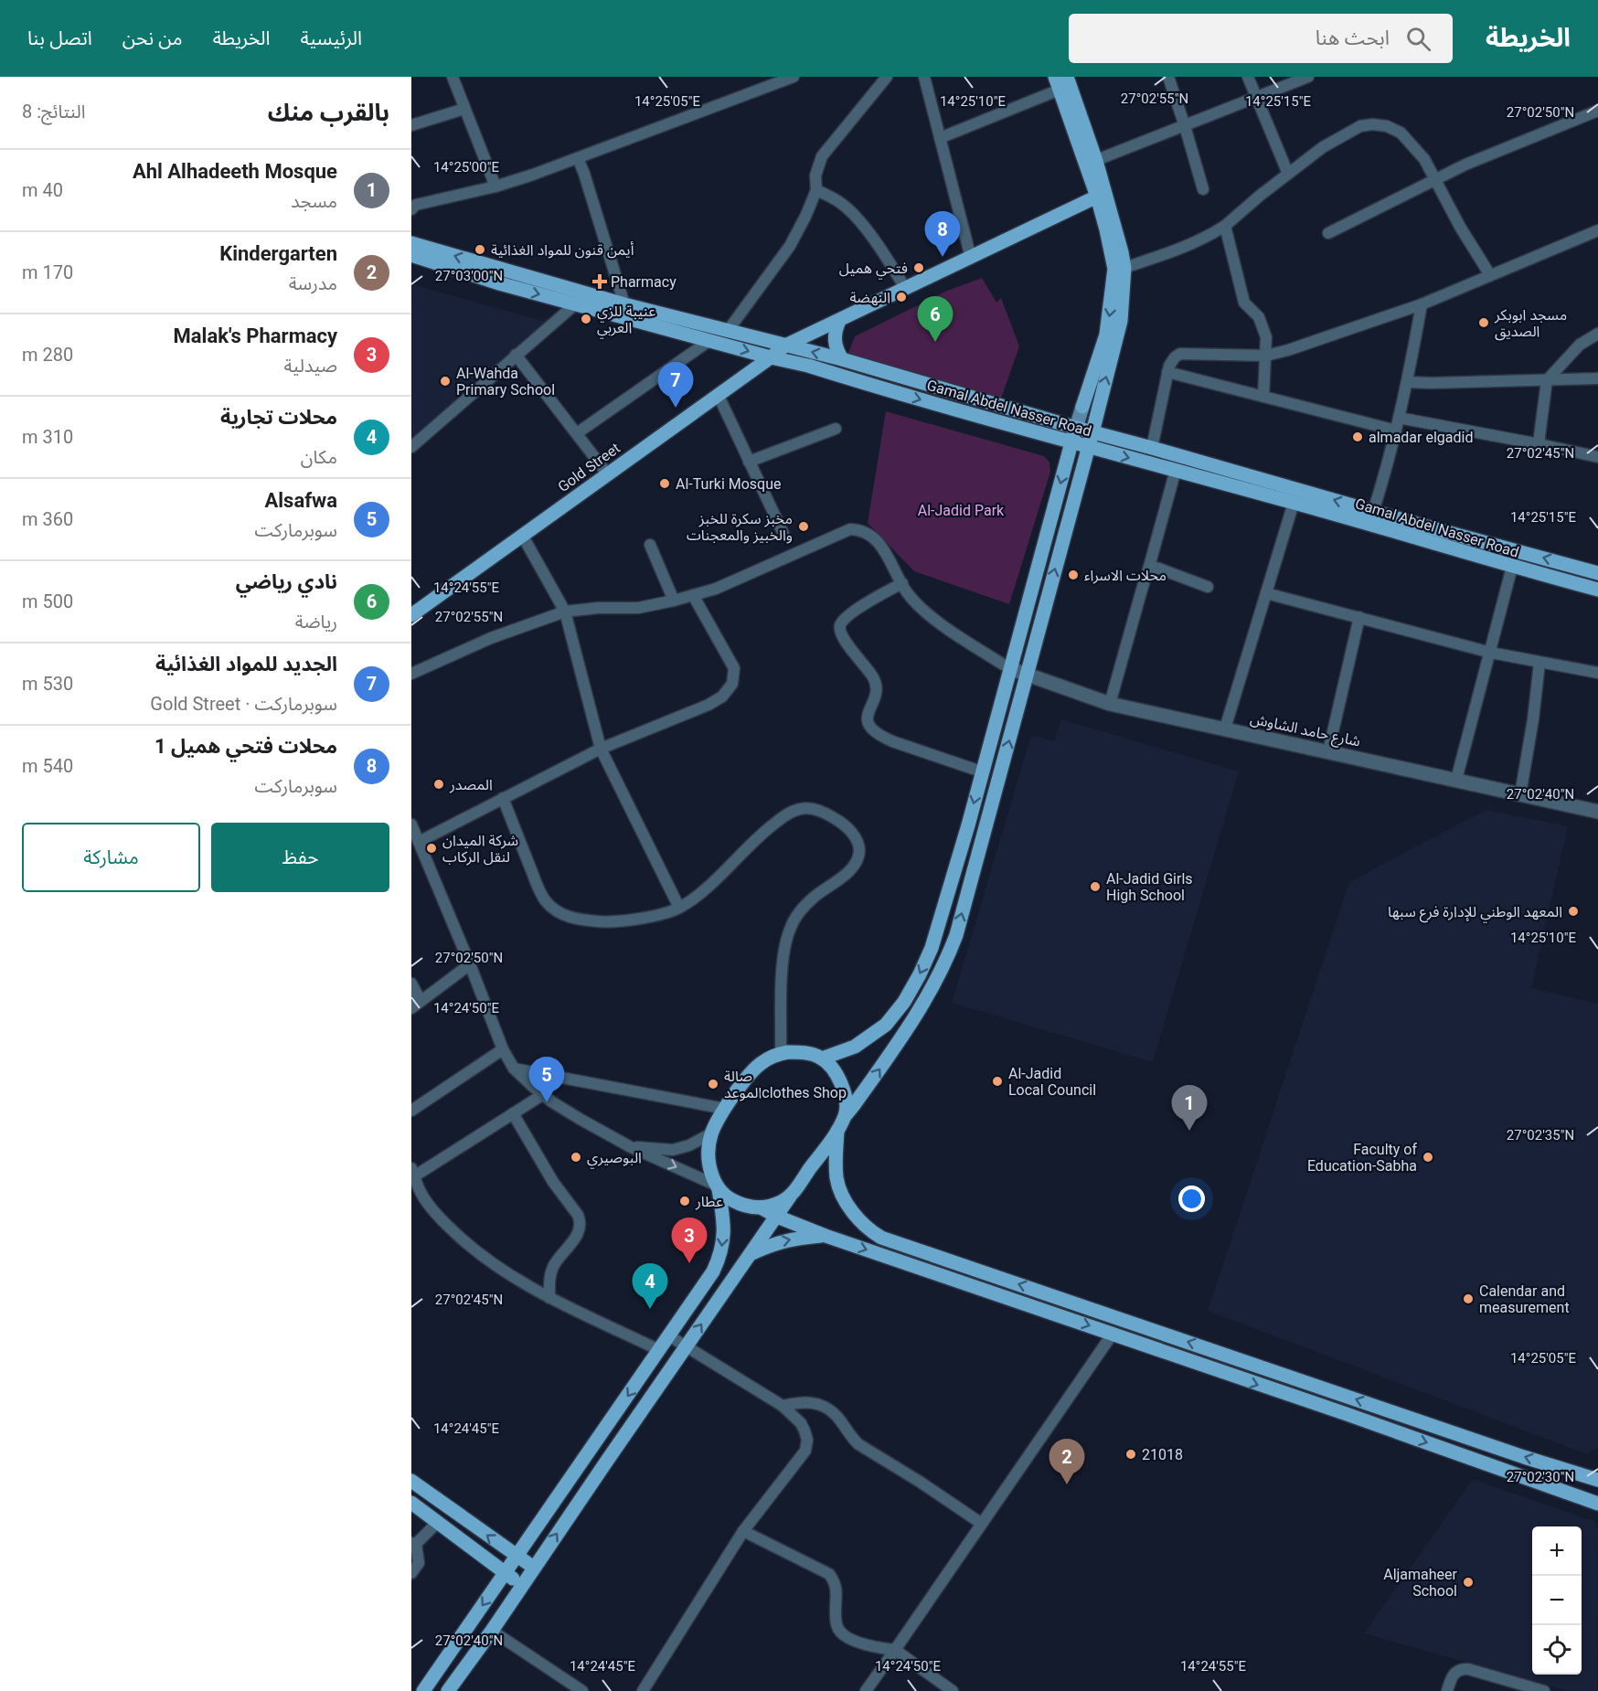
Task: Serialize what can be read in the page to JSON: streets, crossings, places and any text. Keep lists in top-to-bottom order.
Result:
{
  "streets": {
    "main road": ["Gamal Abdel Nasser Road", "Gold Street"],
    "street": ["شارع حامد الشاوش"]
  },
  "crossings": [
    ["Gamal Abdel Nasser Road", "Gold Street"]
  ],
  "parks": ["Al-Jadid Park"],
  "places": {
    "other": [
      "أيمن قنون للمواد الغذائية",
      "فتحي هميل",
      "النهضة",
      "عنيبة للزي العربي",
      "مسجد ابوبكر الصديق",
      "Al-Wahda Primary School",
      "almadar elgadid",
      "Al-Turki Mosque",
      "مخبز سكرة للخبز والخبيز والمعجنات",
      "محلات الاسراء",
      "المصدر",
      "شركة الميدان لنقل الركاب",
      "Al-Jadid Girls High School",
      "المعهد الوطني للإدارة فرع سبها",
      "Al-Jadid Local Council",
      "صالة الموعدclothes Shop",
      "البوصيري",
      "Faculty of Education-Sabha",
      "عطار",
      "Calendar and measurement",
      "21018",
      "Aljamaheer School"
    ],
    "health": ["Pharmacy"]
  },
  "page": {
    "header": "الخريطة",
    "search": "ابحث هنا",
    "nav": [
      "الرئيسية",
      "الخريطة",
      "من نحن",
      "اتصل بنا"
    ],
    "heading": ["بالقرب منك", "النتائج: 8"],
    "list": [
      {
        "mark": "1",
        "name": "Ahl Alhadeeth Mosque",
        "note": "مسجد",
        "value": "40 m"
      },
      {
        "mark": "2",
        "name": "Kindergarten",
        "note": "مدرسة",
        "value": "170 m"
      },
      {
        "mark": "3",
        "name": "Malak's Pharmacy",
        "note": "صيدلية",
        "value": "280 m"
      },
      {
        "mark": "4",
        "name": "محلات تجارية",
        "note": "مكان",
        "value": "310 m"
      },
      {
        "mark": "5",
        "name": "Alsafwa",
        "note": "سوبرماركت",
        "value": "360 m"
      },
      {
        "mark": "6",
        "name": "نادي رياضي",
        "note": "رياضة",
        "value": "500 m"
      },
      {
        "mark": "7",
        "name": "الجديد للمواد الغذائية",
        "note": "سوبرماركت · Gold Street",
        "value": "530 m"
      },
      {
        "mark": "8",
        "name": "محلات فتحي هميل 1",
        "note": "سوبرماركت",
        "value": "540 m"
      }
    ],
    "pins": [
      "8",
      "6",
      "7",
      "5",
      "1",
      "3",
      "4",
      "2"
    ],
    "buttons": ["حفظ", "مشاركة"],
    "map_buttons": ["+", "−"]
  },
  "coordinates": [
    "27°02'55\"N",
    "14°25'05\"E",
    "14°25'10\"E",
    "14°25'15\"E",
    "27°02'50\"N",
    "14°25'00\"E",
    "27°03'00\"N",
    "27°02'45\"N",
    "14°24'55\"E",
    "27°02'40\"N",
    "14°24'50\"E",
    "27°02'35\"N",
    "14°24'45\"E",
    "27°02'30\"N"
  ]
}
